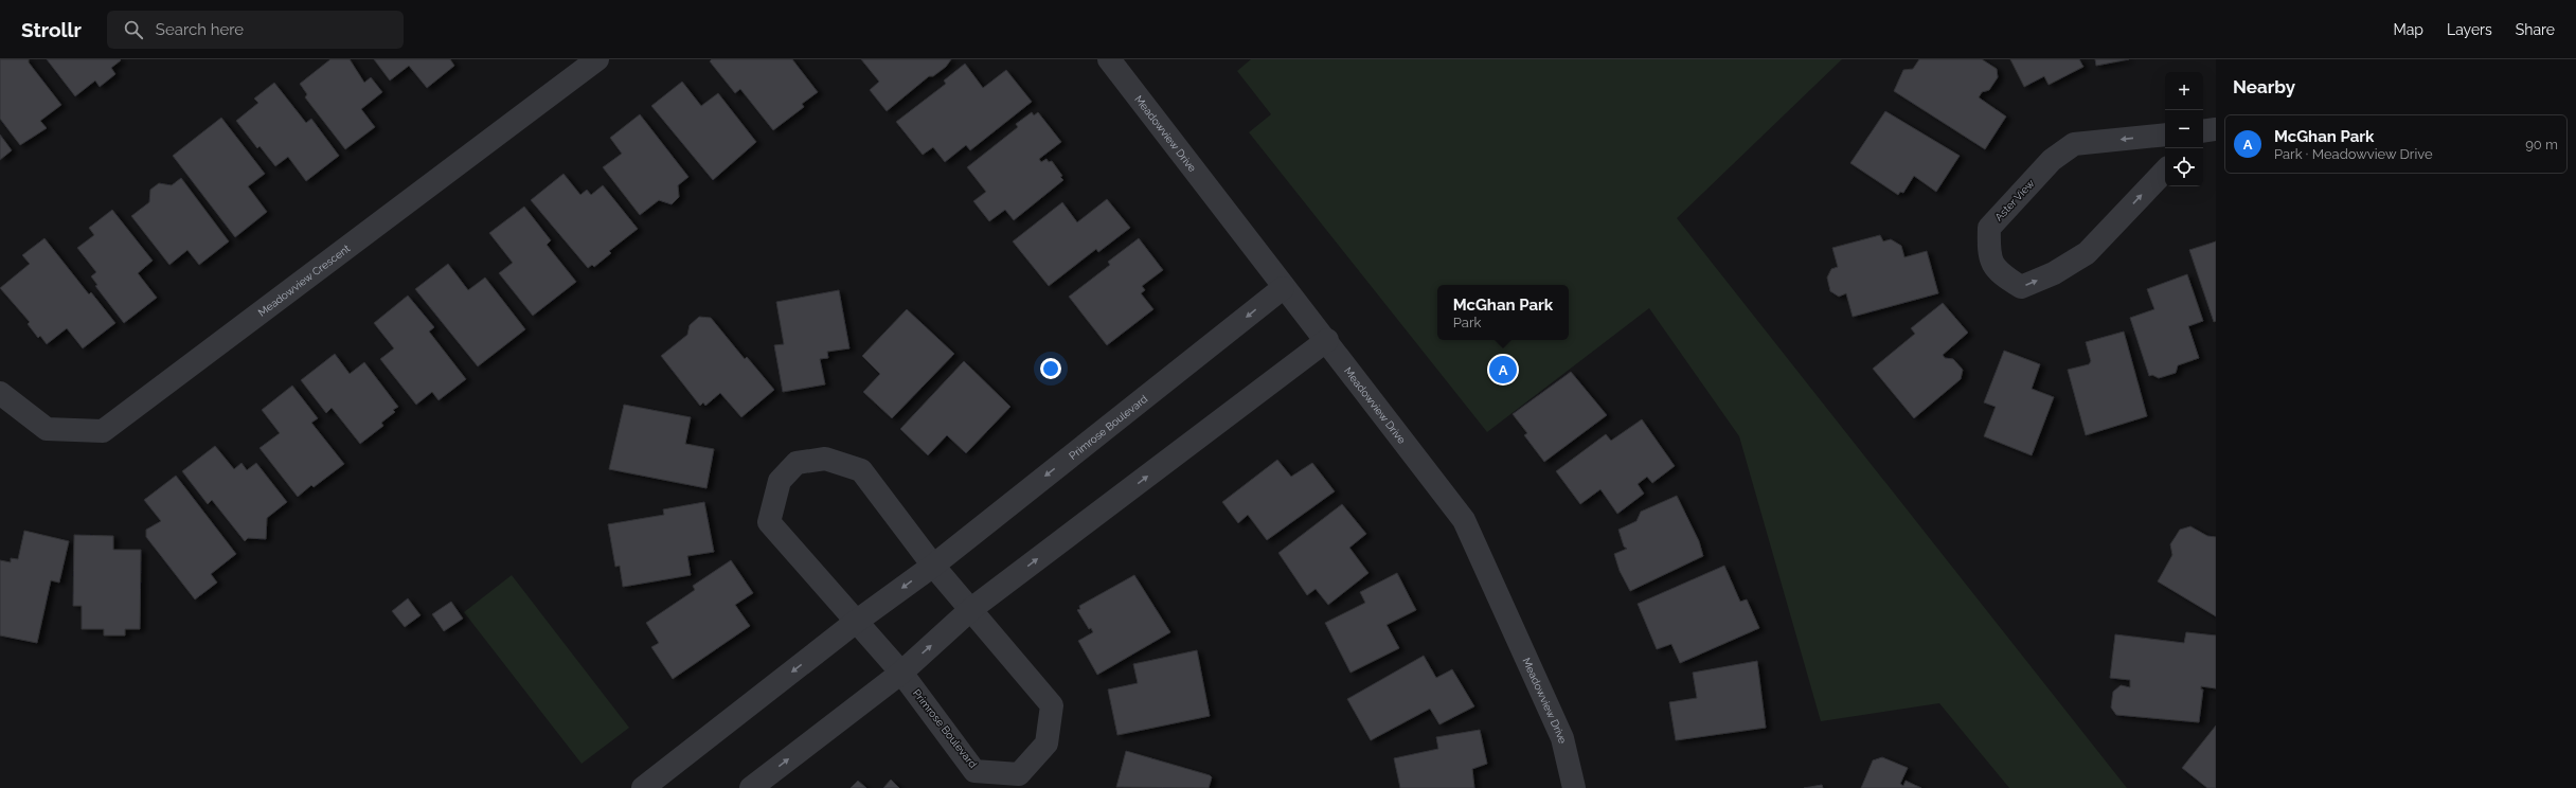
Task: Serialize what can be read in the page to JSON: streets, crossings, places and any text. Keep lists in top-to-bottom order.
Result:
{
  "streets": {
    "street": [
      "Meadowview Drive",
      "Aster View",
      "Meadowview Crescent",
      "Primrose Boulevard"
    ]
  },
  "crossings": [
    ["Meadowview Drive", "Primrose Boulevard"]
  ],
  "page": {
    "header": "Strollr",
    "search": "Search here",
    "nav": ["Map", "Layers", "Share"],
    "heading": "Nearby",
    "map_buttons": ["+", "−"],
    "list": [
      {
        "mark": "A",
        "name": "McGhan Park",
        "note": "Park · Meadowview Drive",
        "value": "90 m"
      }
    ],
    "popup": ["McGhan Park", "Park"],
    "pins": "A"
  }
}
